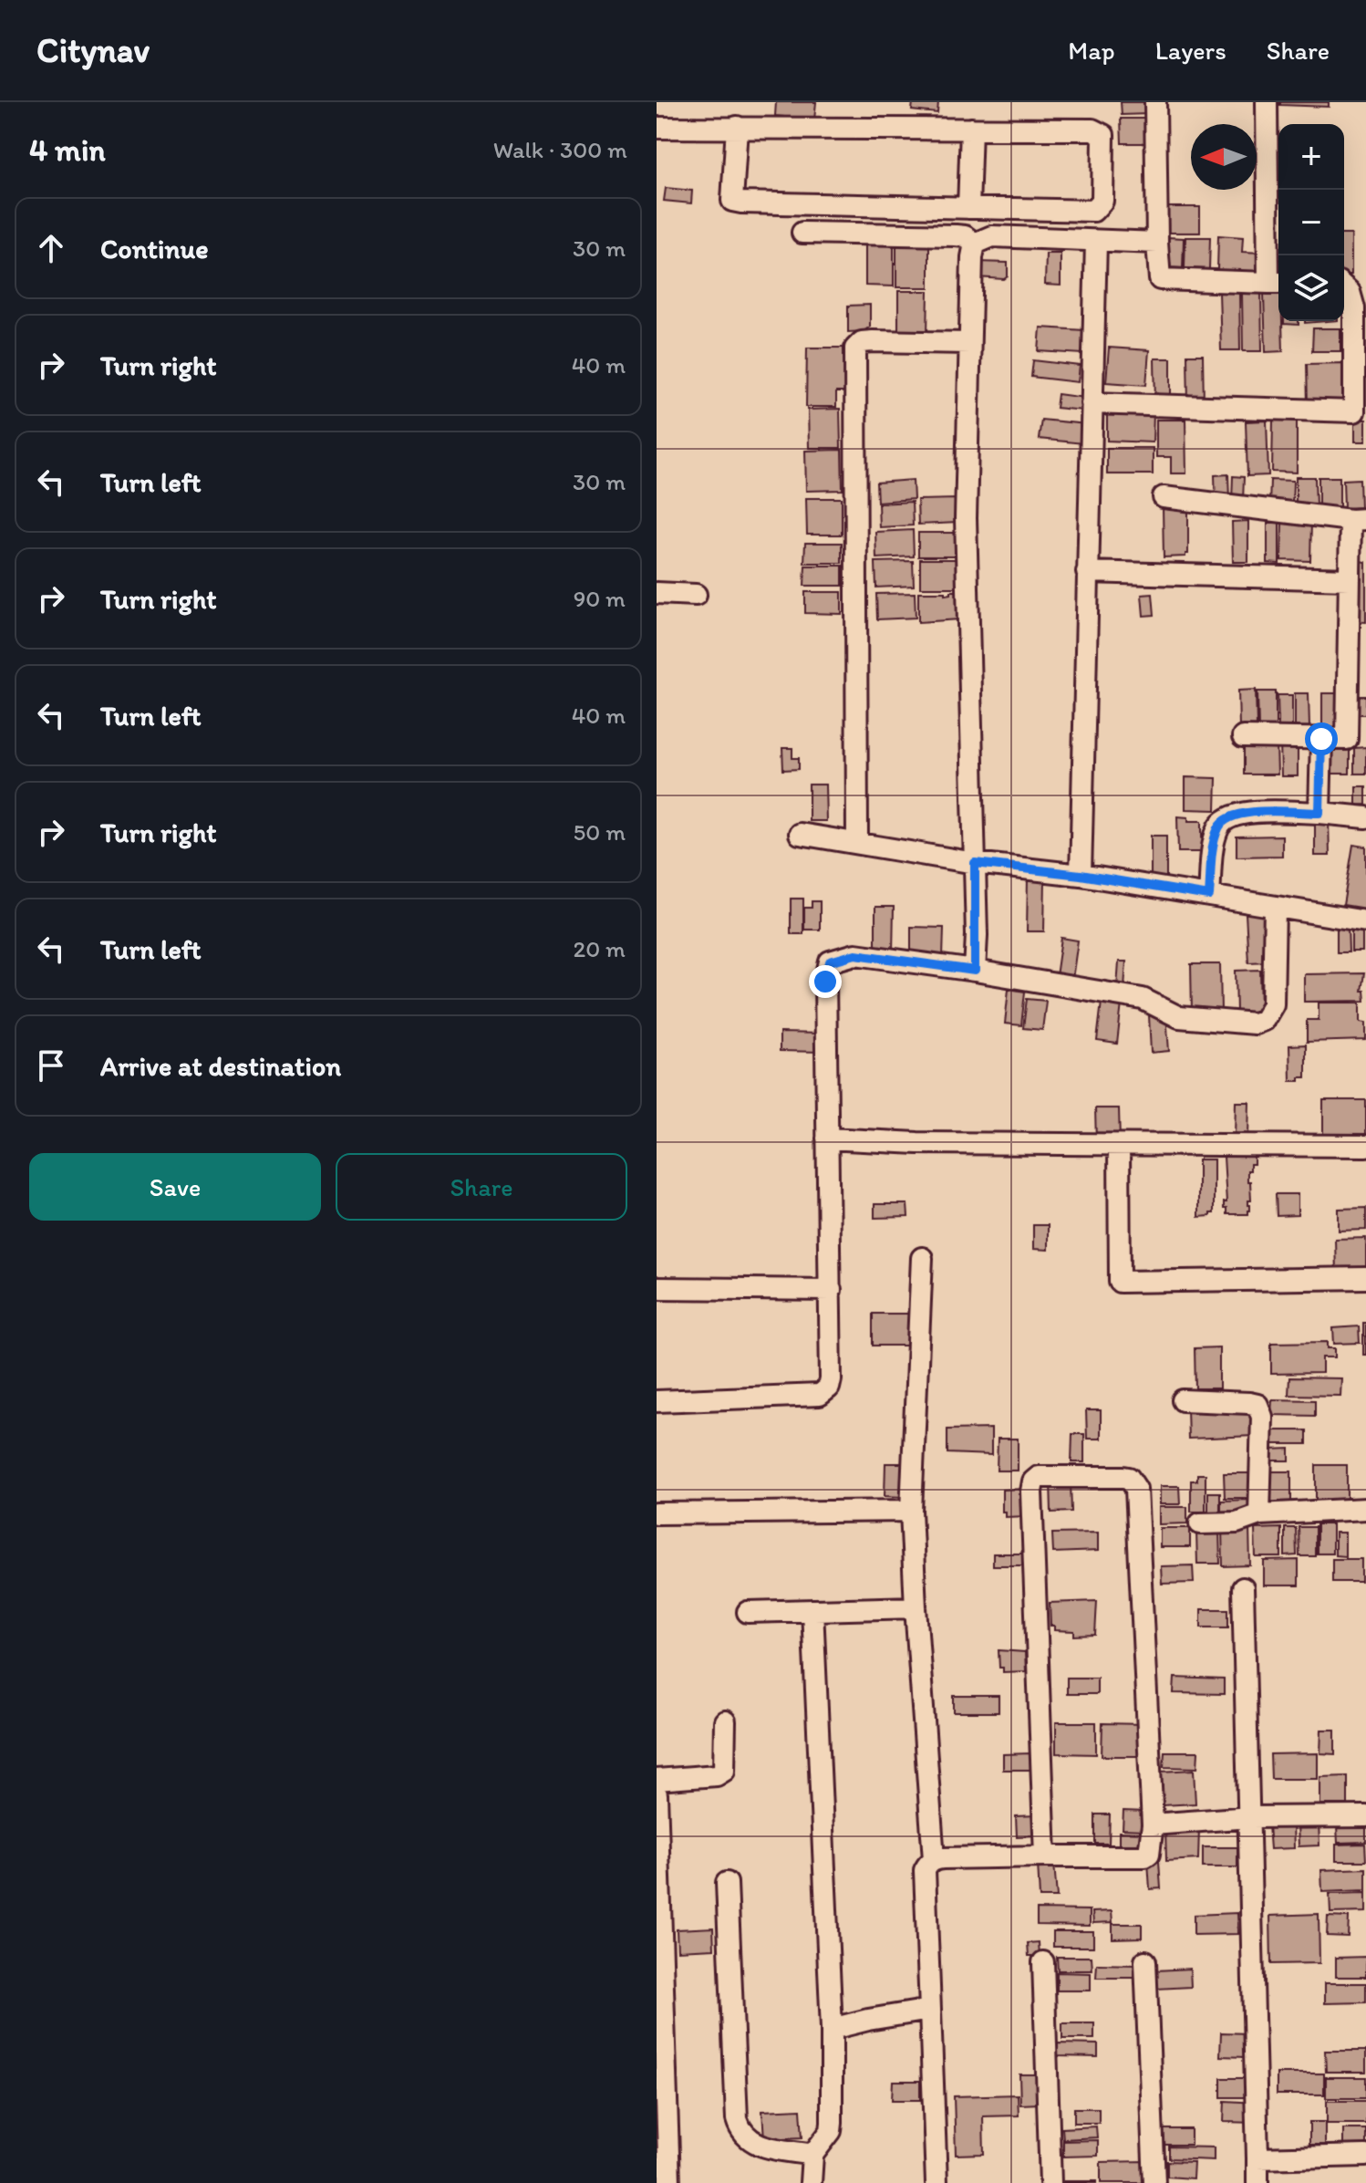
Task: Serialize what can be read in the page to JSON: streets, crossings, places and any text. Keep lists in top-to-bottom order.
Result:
{
  "north": "left",
  "page": {
    "header": "Citynav",
    "nav": ["Map", "Layers", "Share"],
    "heading": ["4 min", "Walk · 300 m"],
    "map_buttons": ["+", "−"],
    "list": [
      ["Continue", "30 m"],
      ["Turn right", "40 m"],
      ["Turn left", "30 m"],
      ["Turn right", "90 m"],
      ["Turn left", "40 m"],
      ["Turn right", "50 m"],
      ["Turn left", "20 m"],
      "Arrive at destination"
    ],
    "buttons": ["Save", "Share"]
  }
}
